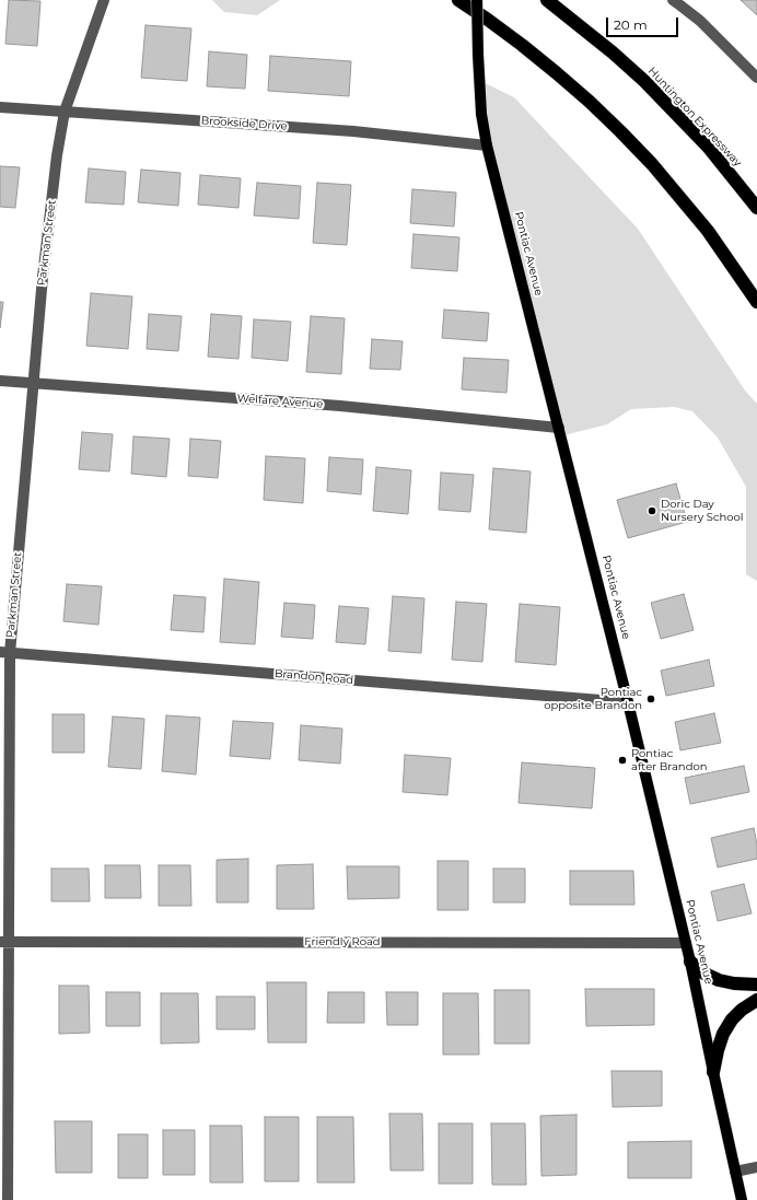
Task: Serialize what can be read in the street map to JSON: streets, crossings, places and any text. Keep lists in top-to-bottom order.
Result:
{
  "streets": {
    "highway": ["Huntington Expressway"],
    "main road": ["Pontiac Avenue"],
    "street": [
      "Brookside Drive",
      "Parkman Street",
      "Welfare Avenue",
      "Brandon Road",
      "Friendly Road"
    ]
  },
  "crossings": [
    ["Brookside Drive", "Parkman Street"],
    ["Brookside Drive", "Pontiac Avenue"],
    ["Parkman Street", "Welfare Avenue"],
    ["Parkman Street", "Brandon Road"],
    ["Parkman Street", "Friendly Road"],
    ["Pontiac Avenue", "Welfare Avenue"],
    ["Pontiac Avenue", "Brandon Road"],
    ["Pontiac Avenue", "Friendly Road"]
  ],
  "places": ["Doric Day Nursery School", "Pontiac opposite Brandon", "Pontiac after Brandon"],
  "scale_bar": "20 m"
}
